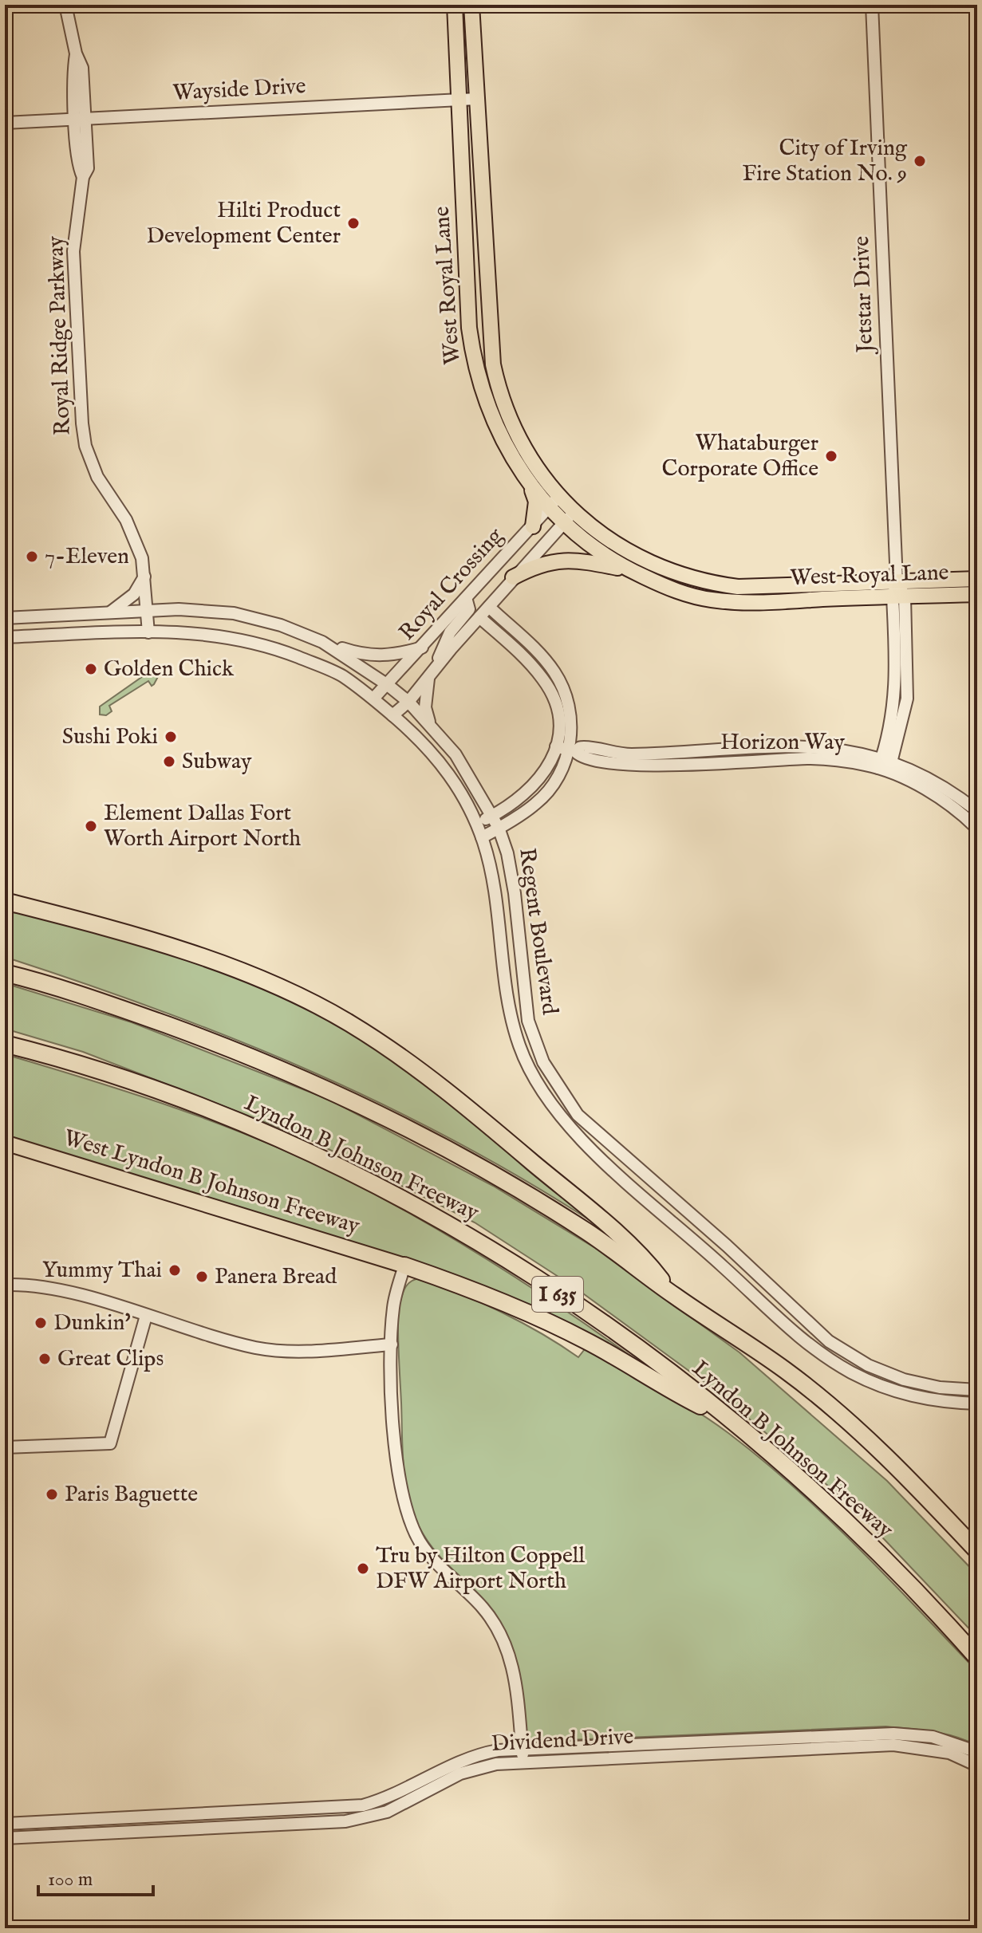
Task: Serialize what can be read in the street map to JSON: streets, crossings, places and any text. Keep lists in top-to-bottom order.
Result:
{
  "streets": {
    "highway": ["Lyndon B Johnson Freeway", "I 635"],
    "main road": ["West Royal Lane", "West Lyndon B Johnson Freeway"],
    "street": [
      "Wayside Drive",
      "Jetstar Drive",
      "Royal Ridge Parkway",
      "Royal Crossing",
      "Horizon Way",
      "Regent Boulevard",
      "Dividend Drive"
    ]
  },
  "crossings": [
    ["Wayside Drive", "West Royal Lane"],
    ["Wayside Drive", "Royal Ridge Parkway"],
    ["West Royal Lane", "Jetstar Drive"],
    ["West Royal Lane", "Royal Crossing"],
    ["Jetstar Drive", "Horizon Way"],
    ["Royal Ridge Parkway", "Regent Boulevard"],
    ["Royal Crossing", "Regent Boulevard"]
  ],
  "places": [
    "City of Irving Fire Station No. 9",
    "Hilti Product Development Center",
    "Whataburger Corporate Office",
    "7-Eleven",
    "Golden Chick",
    "Sushi Poki",
    "Subway",
    "Element Dallas Fort Worth Airport North",
    "Yummy Thai",
    "Panera Bread",
    "Dunkin'",
    "Great Clips",
    "Paris Baguette",
    "Tru by Hilton Coppell DFW Airport North"
  ],
  "scale_bar": "100 m"
}
